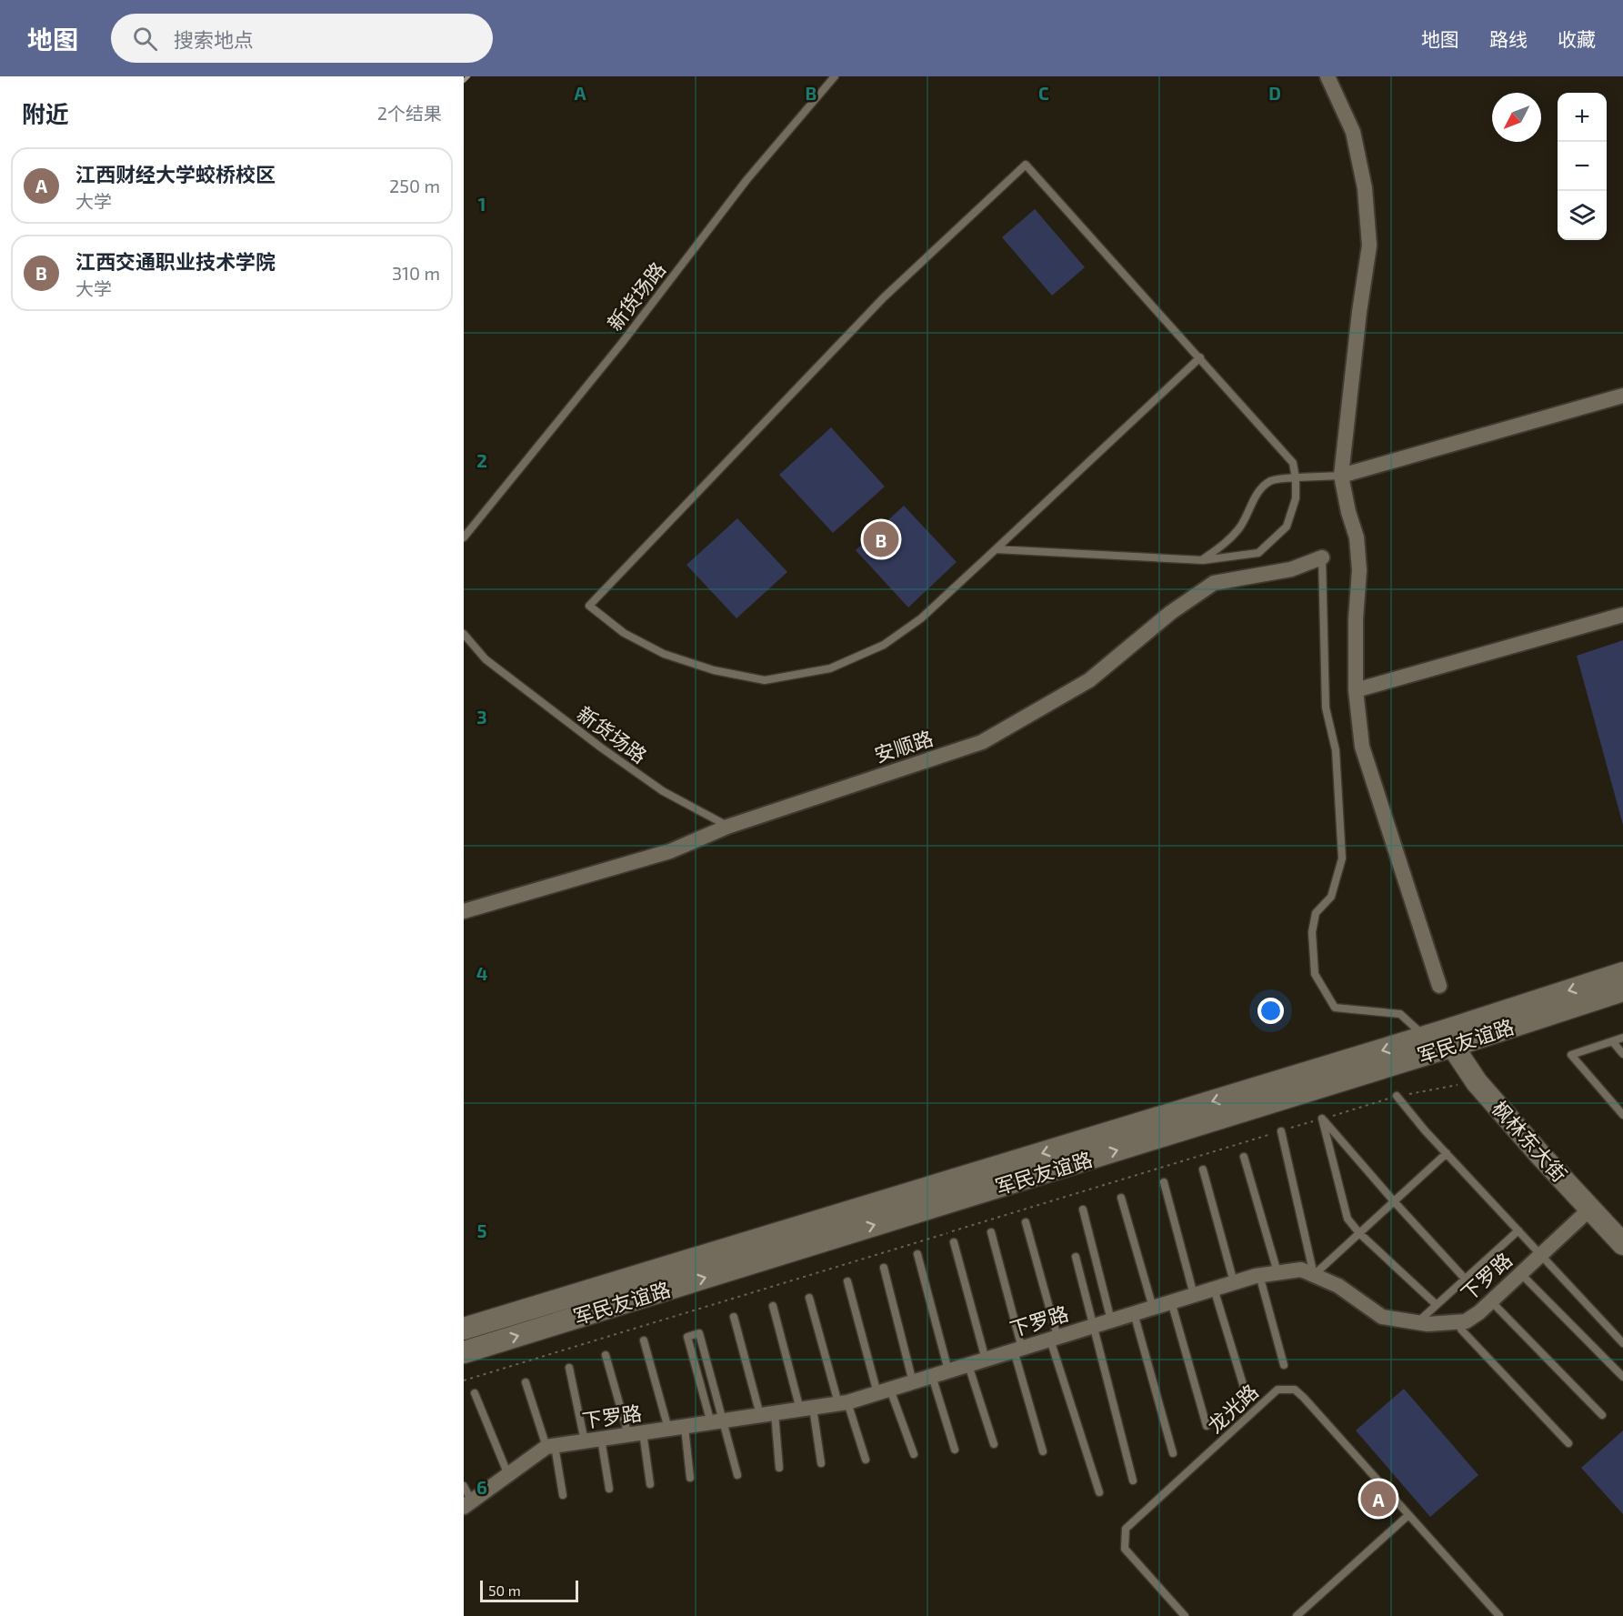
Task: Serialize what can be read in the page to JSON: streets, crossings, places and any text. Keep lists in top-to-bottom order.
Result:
{
  "streets": {
    "street": [
      "安顺路",
      "军民友谊路",
      "枫林东大街",
      "下罗路"
    ],
    "lane": ["新货场路", "龙光路"]
  },
  "crossings": [
    ["新货场路", "安顺路"],
    ["军民友谊路", "枫林东大街"],
    ["枫林东大街", "下罗路"]
  ],
  "scale_bar": "50 m",
  "north": "bottom left",
  "page": {
    "header": "地图",
    "search": "搜索地点",
    "nav": ["地图", "路线", "收藏"],
    "heading": ["附近", "2个结果"],
    "map_buttons": ["+", "−"],
    "list": [
      {
        "mark": "A",
        "name": "江西财经大学蛟桥校区",
        "note": "大学",
        "value": "250 m"
      },
      {
        "mark": "B",
        "name": "江西交通职业技术学院",
        "note": "大学",
        "value": "310 m"
      }
    ],
    "pins": ["B", "A"],
    "scale": "50 m"
  },
  "grid": {
    "columns": [
      "A",
      "B",
      "C",
      "D"
    ],
    "rows": [
      "1",
      "2",
      "3",
      "4",
      "5",
      "6"
    ]
  }
}
